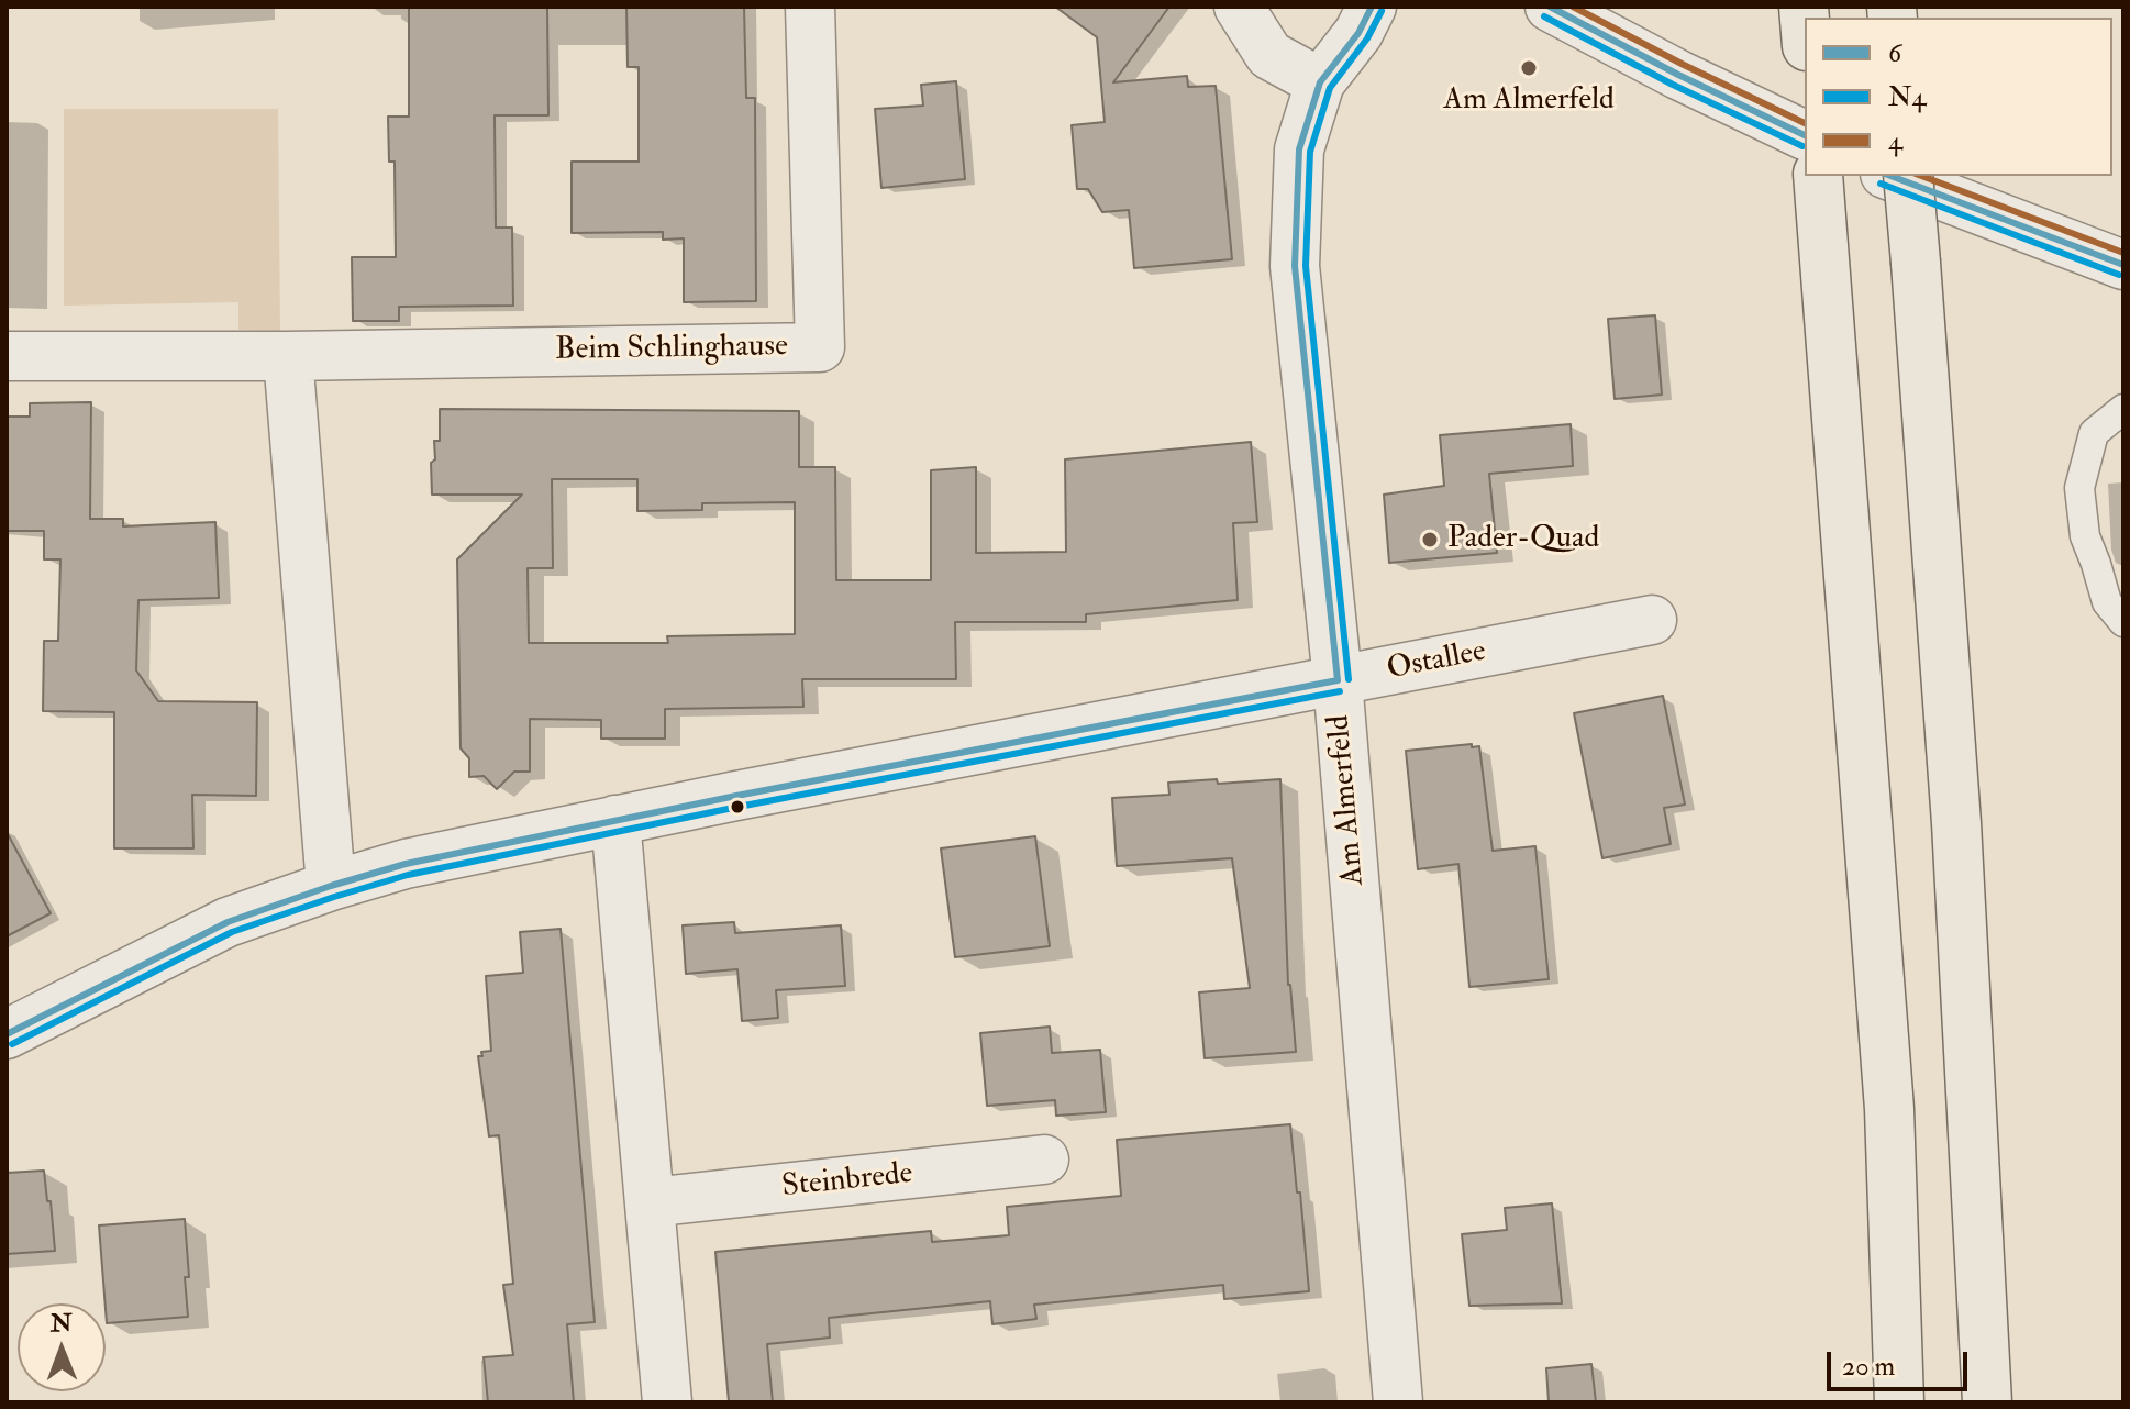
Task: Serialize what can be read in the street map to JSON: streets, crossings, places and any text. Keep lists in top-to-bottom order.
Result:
{
  "streets": {
    "street": [
      "Beim Schlinghause",
      "Ostallee",
      "Am Almerfeld",
      "Steinbrede"
    ]
  },
  "crossings": [
    ["Ostallee", "Am Almerfeld"]
  ],
  "places": ["Am Almerfeld", "Pader-Quad"],
  "lines": ["transit line 6", "transit line 4", "transit line N4"],
  "legend": ["6", "N4", "4"],
  "scale_bar": "20 m",
  "north": "top"
}
